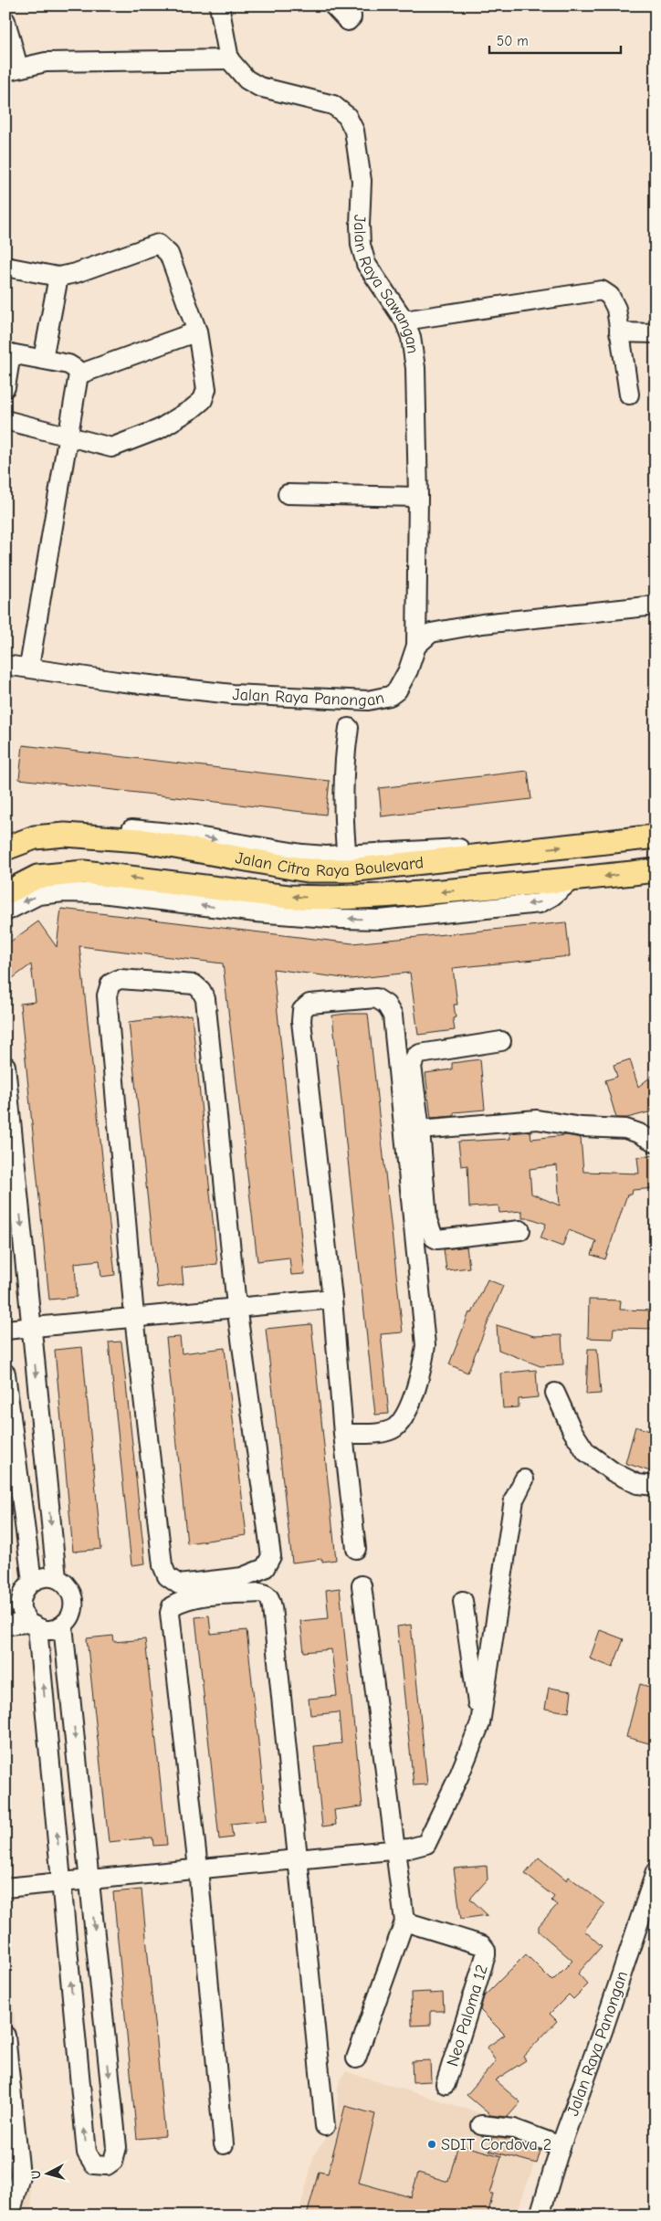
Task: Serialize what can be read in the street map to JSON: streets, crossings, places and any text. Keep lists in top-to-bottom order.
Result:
{
  "streets": {
    "main road": ["Jalan Citra Raya Boulevard"],
    "street": ["Jalan Raya Sawangan", "Jalan Raya Panongan", "Neo Paloma 12"]
  },
  "crossings": [
    ["Jalan Raya Sawangan", "Jalan Raya Panongan"]
  ],
  "places": ["SDIT Cordova 2"],
  "scale_bar": "50 m",
  "north": "left"
}
